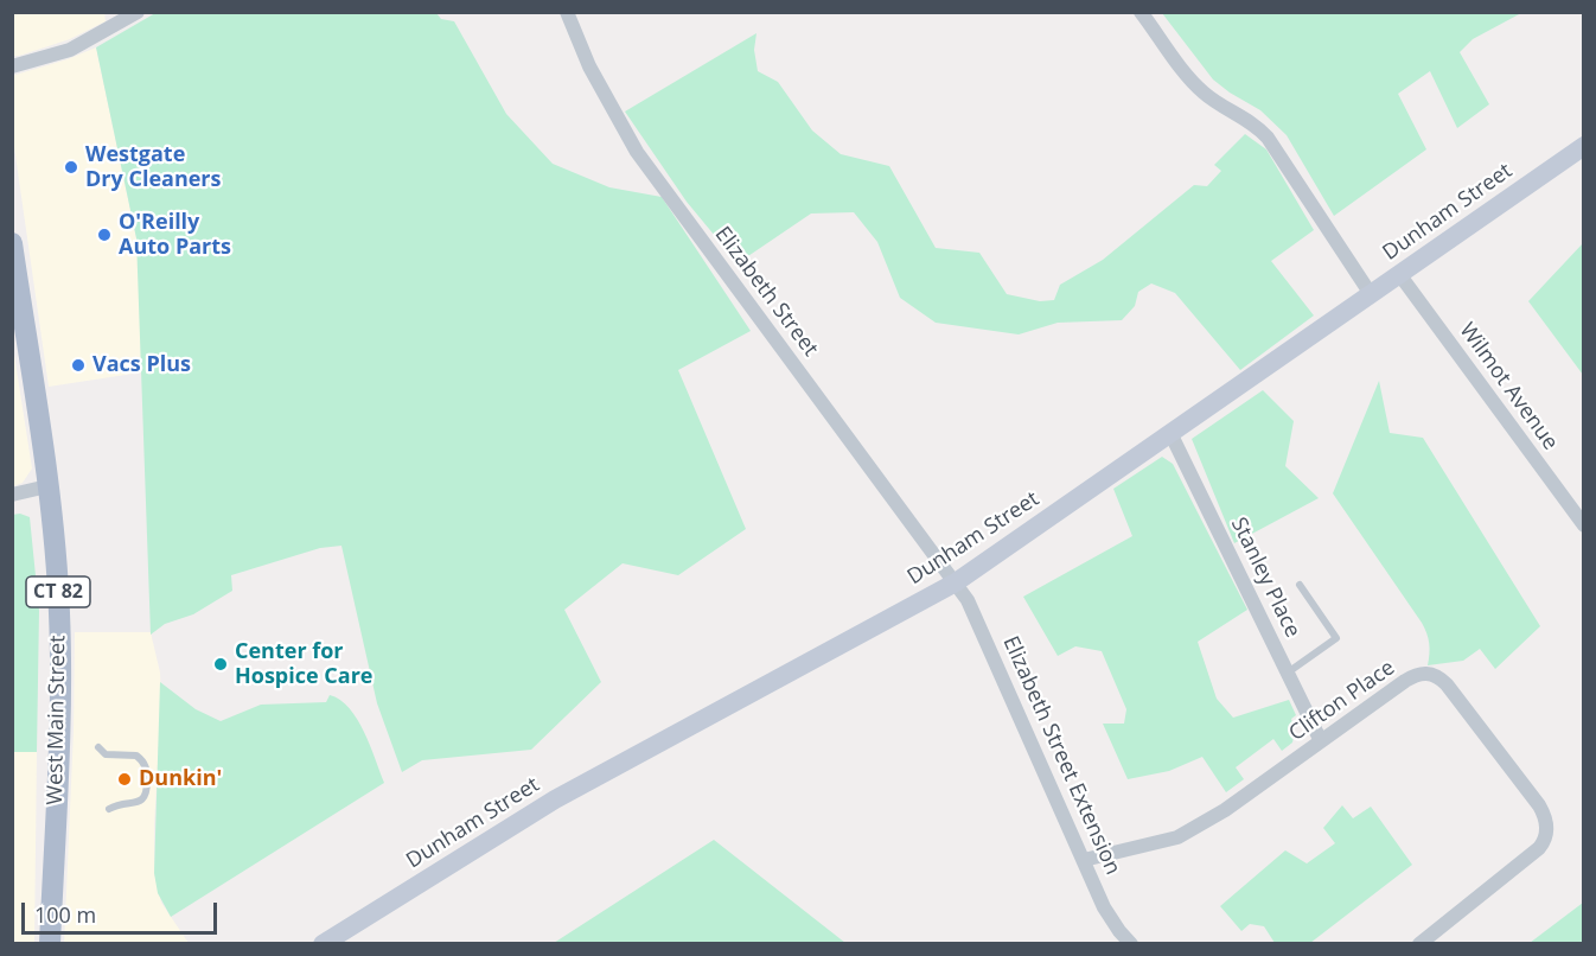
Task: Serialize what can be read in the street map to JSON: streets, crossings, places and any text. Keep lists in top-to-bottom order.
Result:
{
  "streets": {
    "main road": ["CT 82", "West Main Street"],
    "street": [
      "Dunham Street",
      "Elizabeth Street",
      "Wilmot Avenue",
      "Stanley Place",
      "Clifton Place",
      "Elizabeth Street Extension"
    ]
  },
  "crossings": [
    ["Dunham Street", "Elizabeth Street"],
    ["Dunham Street", "Wilmot Avenue"],
    ["Dunham Street", "Stanley Place"],
    ["Dunham Street", "Elizabeth Street Extension"],
    ["Elizabeth Street", "Elizabeth Street Extension"],
    ["Stanley Place", "Clifton Place"],
    ["Clifton Place", "Elizabeth Street Extension"]
  ],
  "places": [
    "Westgate Dry Cleaners",
    "O'Reilly Auto Parts",
    "Vacs Plus",
    "Center for Hospice Care",
    "Dunkin'"
  ],
  "scale_bar": "100 m"
}
